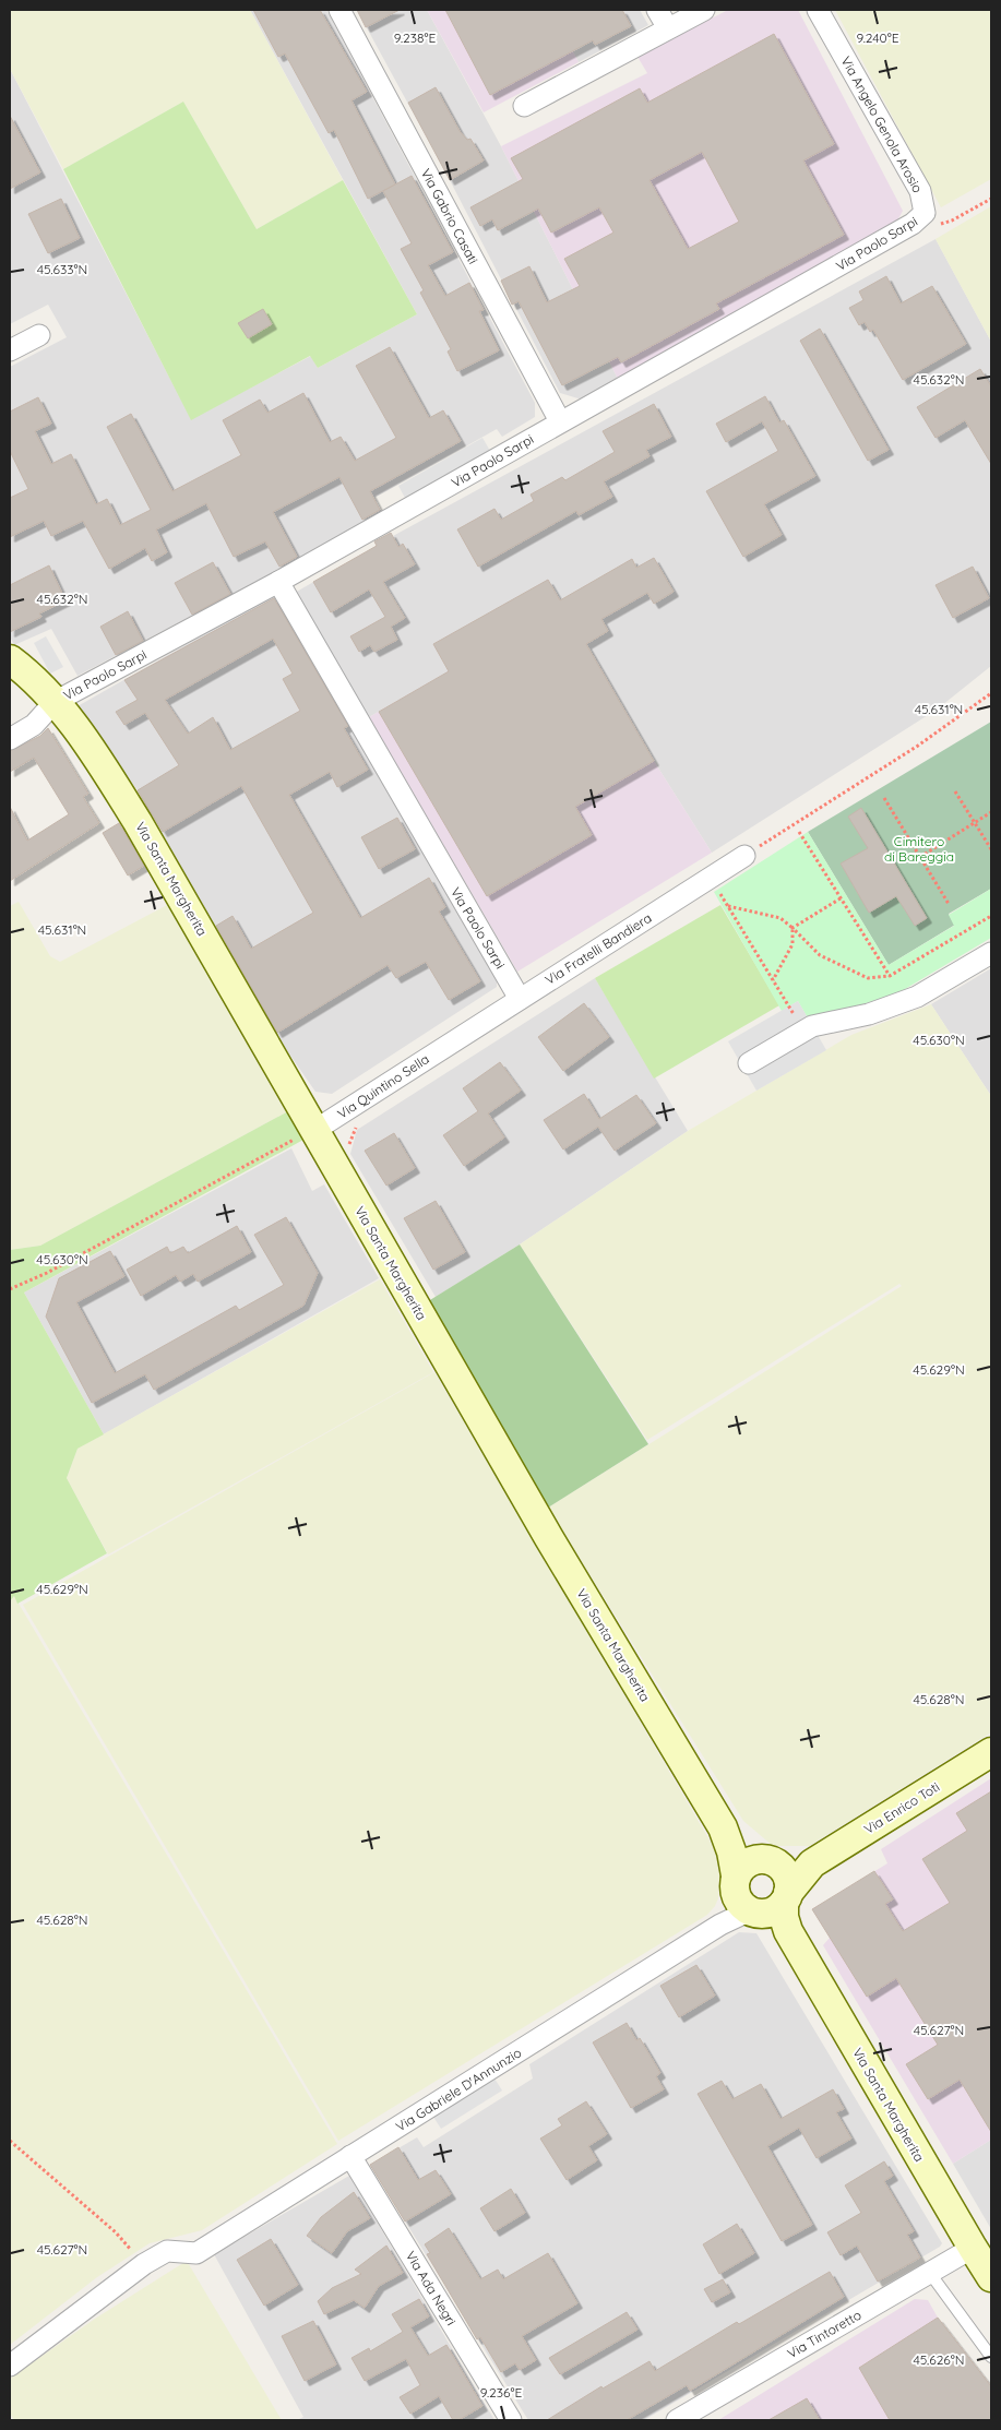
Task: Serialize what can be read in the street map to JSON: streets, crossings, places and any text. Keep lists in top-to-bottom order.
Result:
{
  "streets": {
    "street": [
      "Via Angelo Genola Arosio",
      "Via Gabrio Casati",
      "Via Paolo Sarpi",
      "Via Santa Margherita",
      "Via Fratelli Bandiera",
      "Via Quintino Sella",
      "Via Enrico Toti",
      "Via Gabriele D'Annunzio",
      "Via Ada Negri",
      "Via Tintoretto"
    ]
  },
  "crossings": [
    ["Via Angelo Genola Arosio", "Via Paolo Sarpi"],
    ["Via Gabrio Casati", "Via Paolo Sarpi"],
    ["Via Paolo Sarpi", "Via Santa Margherita"],
    ["Via Paolo Sarpi", "Via Fratelli Bandiera"],
    ["Via Santa Margherita", "Via Quintino Sella"],
    ["Via Santa Margherita", "Via Enrico Toti"],
    ["Via Santa Margherita", "Via Gabriele D'Annunzio"],
    ["Via Santa Margherita", "Via Tintoretto"],
    ["Via Fratelli Bandiera", "Via Quintino Sella"],
    ["Via Enrico Toti", "Via Gabriele D'Annunzio"],
    ["Via Gabriele D'Annunzio", "Via Ada Negri"]
  ],
  "parks": ["Cimitero di Bareggia"],
  "coordinates": [
    "9.238°E",
    "9.240°E",
    "45.633°N",
    "45.632°N",
    "45.631°N",
    "45.630°N",
    "45.629°N",
    "45.628°N",
    "45.627°N",
    "45.626°N",
    "9.236°E"
  ]
}
